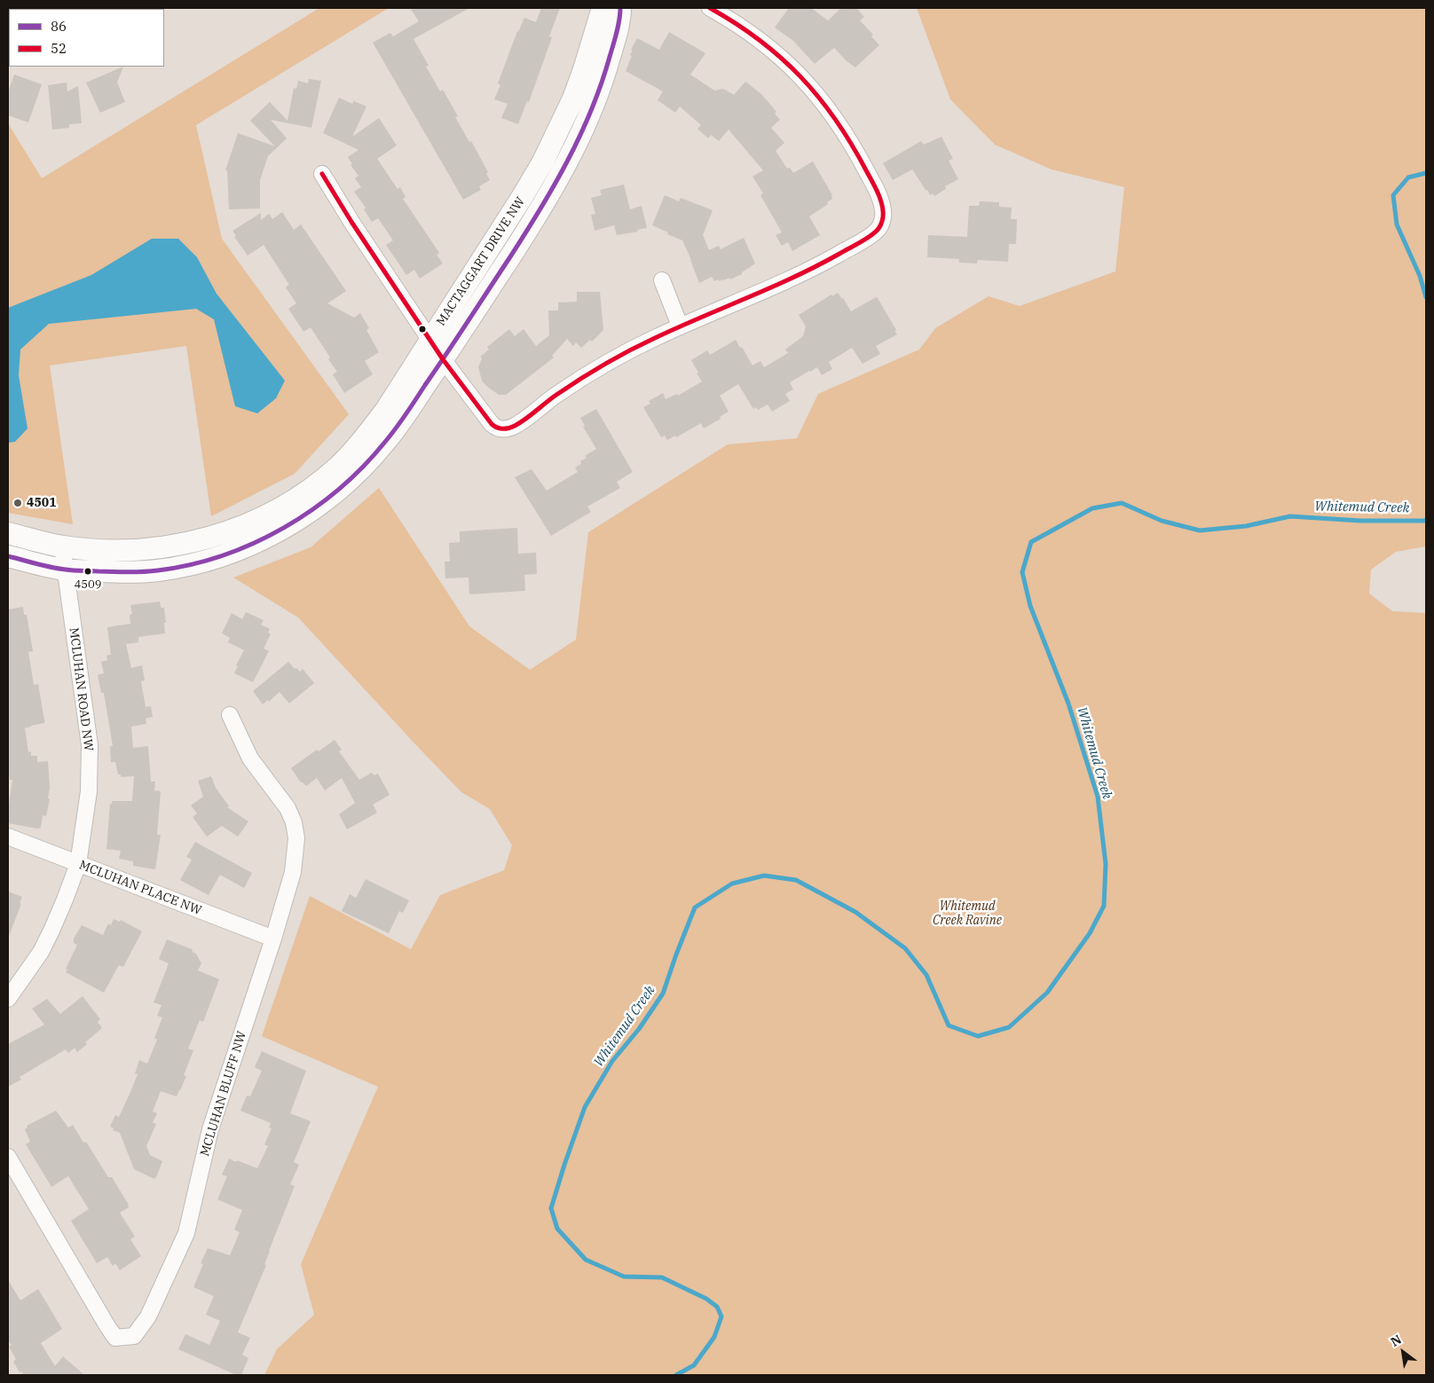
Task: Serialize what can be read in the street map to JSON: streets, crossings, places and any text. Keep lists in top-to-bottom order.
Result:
{
  "streets": {
    "street": [
      "MACTAGGART DRIVE NW",
      "MCLUHAN ROAD NW",
      "MCLUHAN PLACE NW",
      "MCLUHAN BLUFF NW"
    ]
  },
  "crossings": [
    ["MACTAGGART DRIVE NW", "MCLUHAN ROAD NW"],
    ["MCLUHAN ROAD NW", "MCLUHAN PLACE NW"],
    ["MCLUHAN PLACE NW", "MCLUHAN BLUFF NW"]
  ],
  "water": ["Whitemud Creek"],
  "parks": ["Whitemud Creek Ravine"],
  "places": ["4501", "4509"],
  "lines": ["transit line 86", "transit line 52"],
  "legend": ["86", "52"],
  "north": "top left"
}
